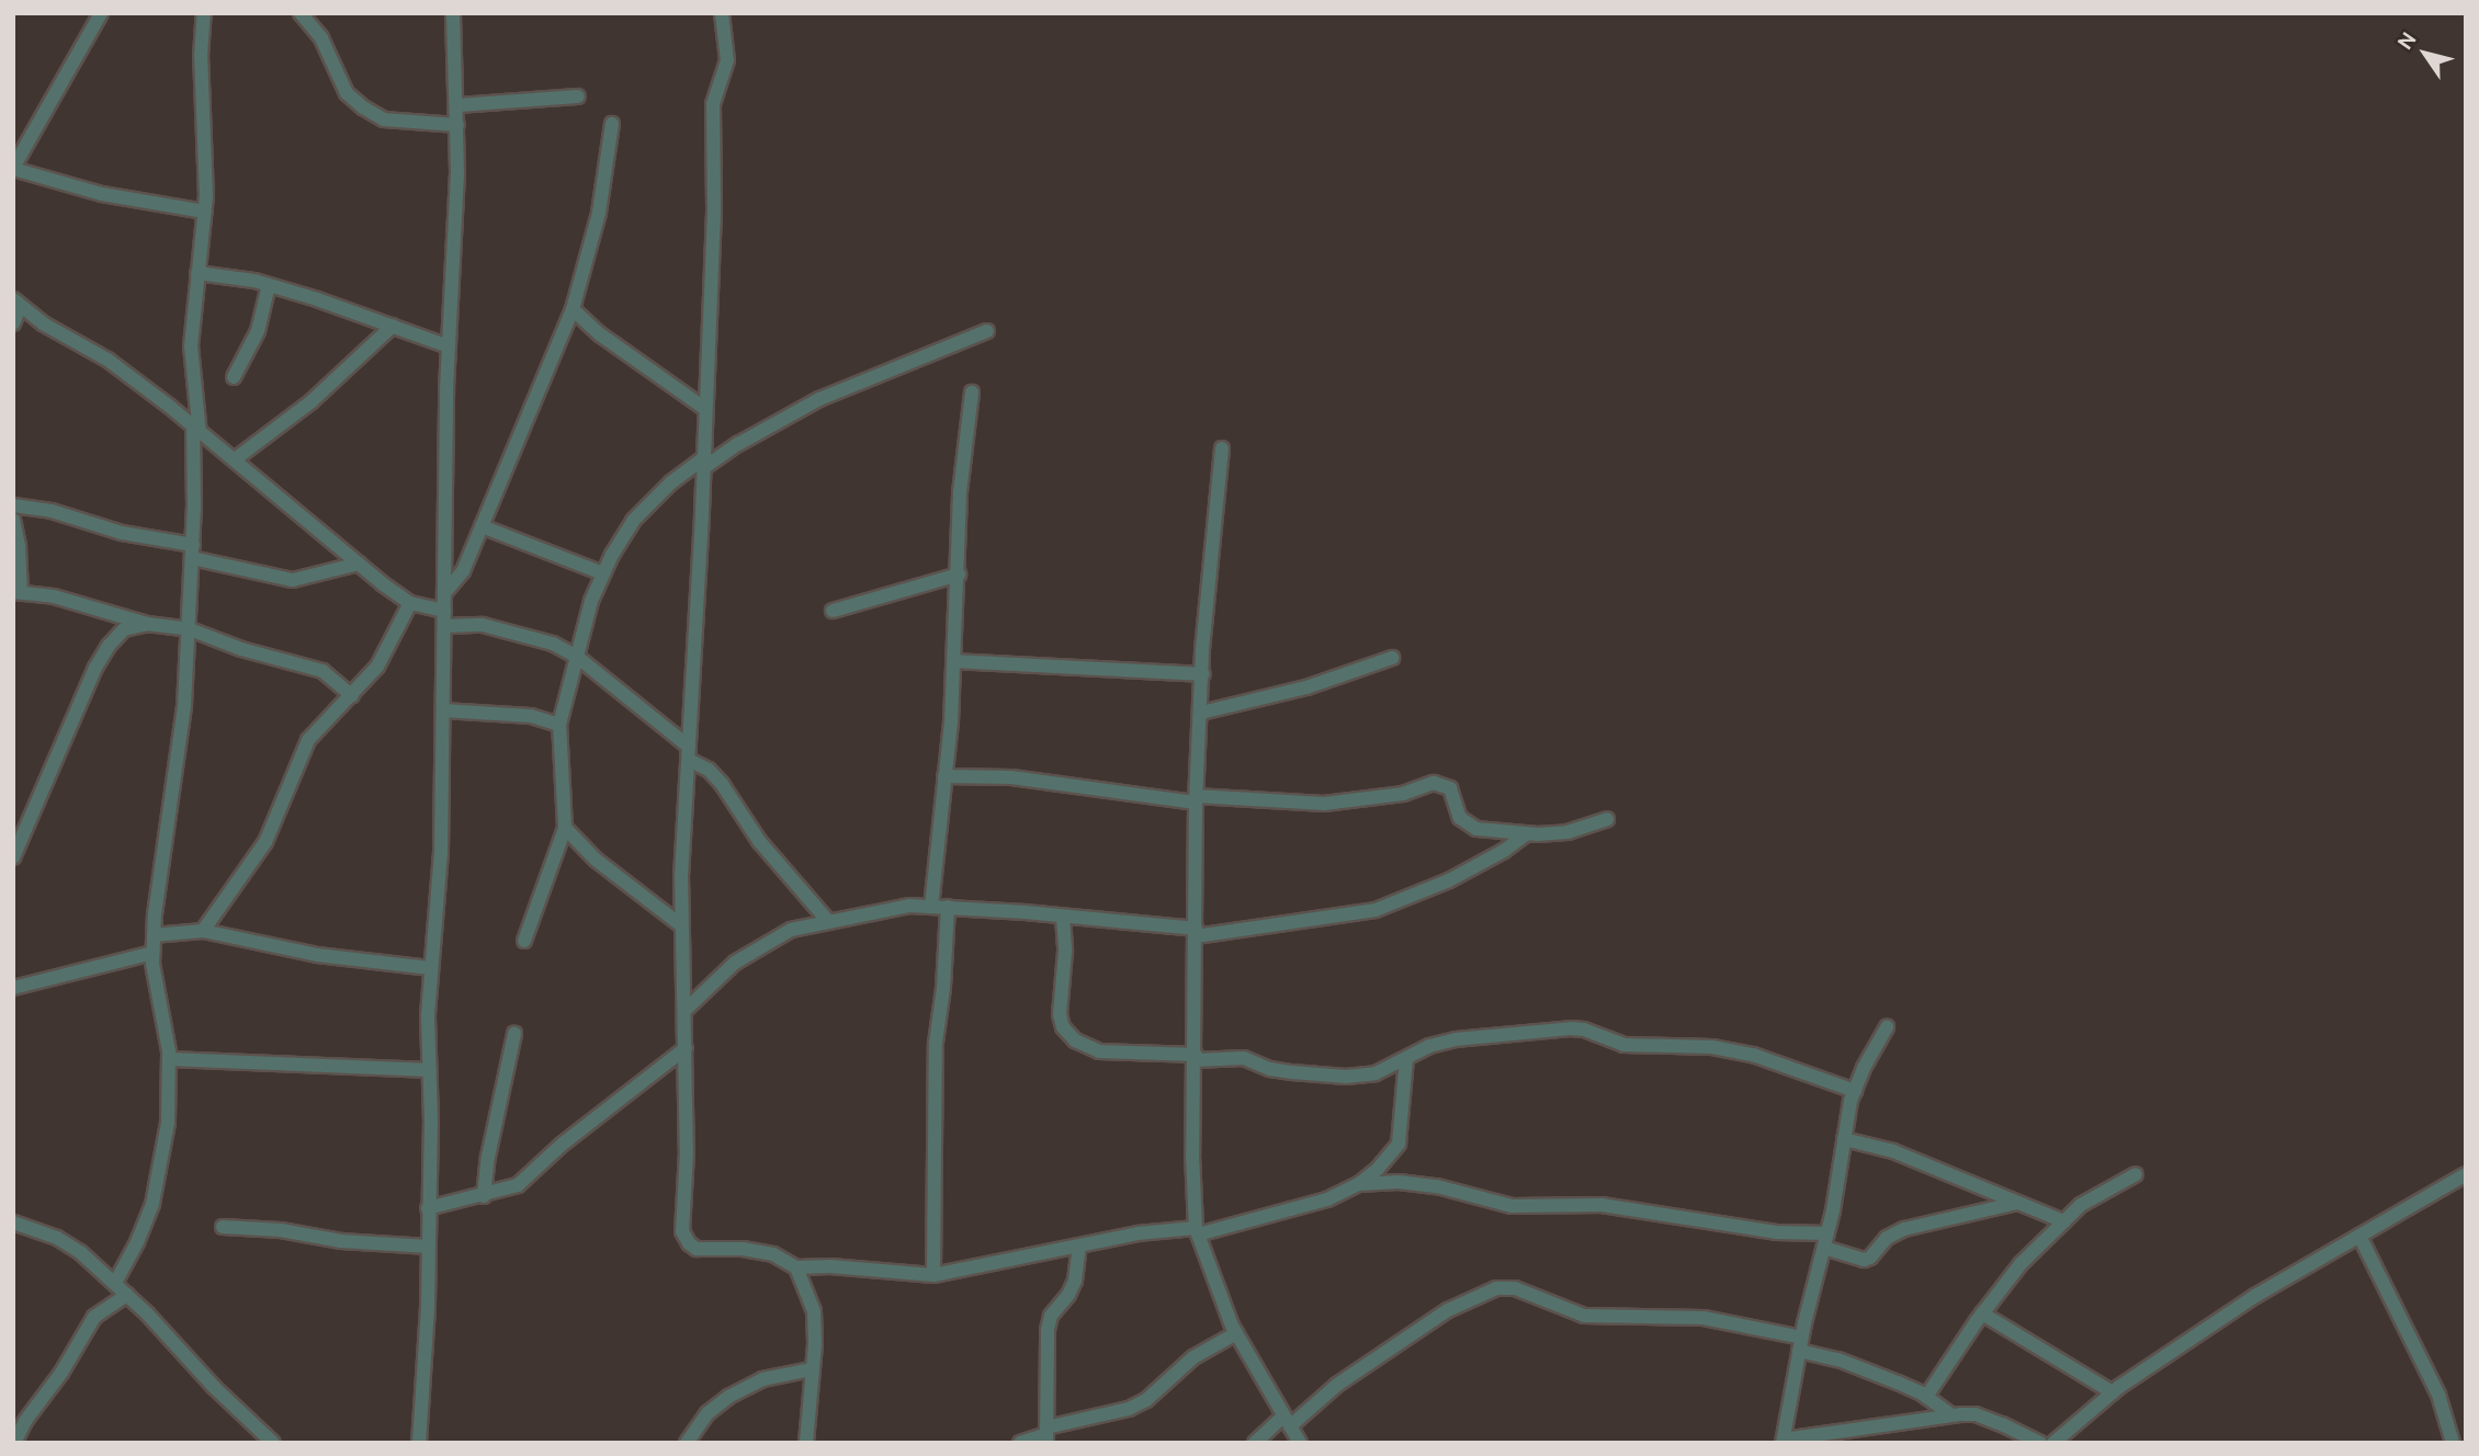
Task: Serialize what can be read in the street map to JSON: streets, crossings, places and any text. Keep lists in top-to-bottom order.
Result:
{
  "north": "top left"
}
